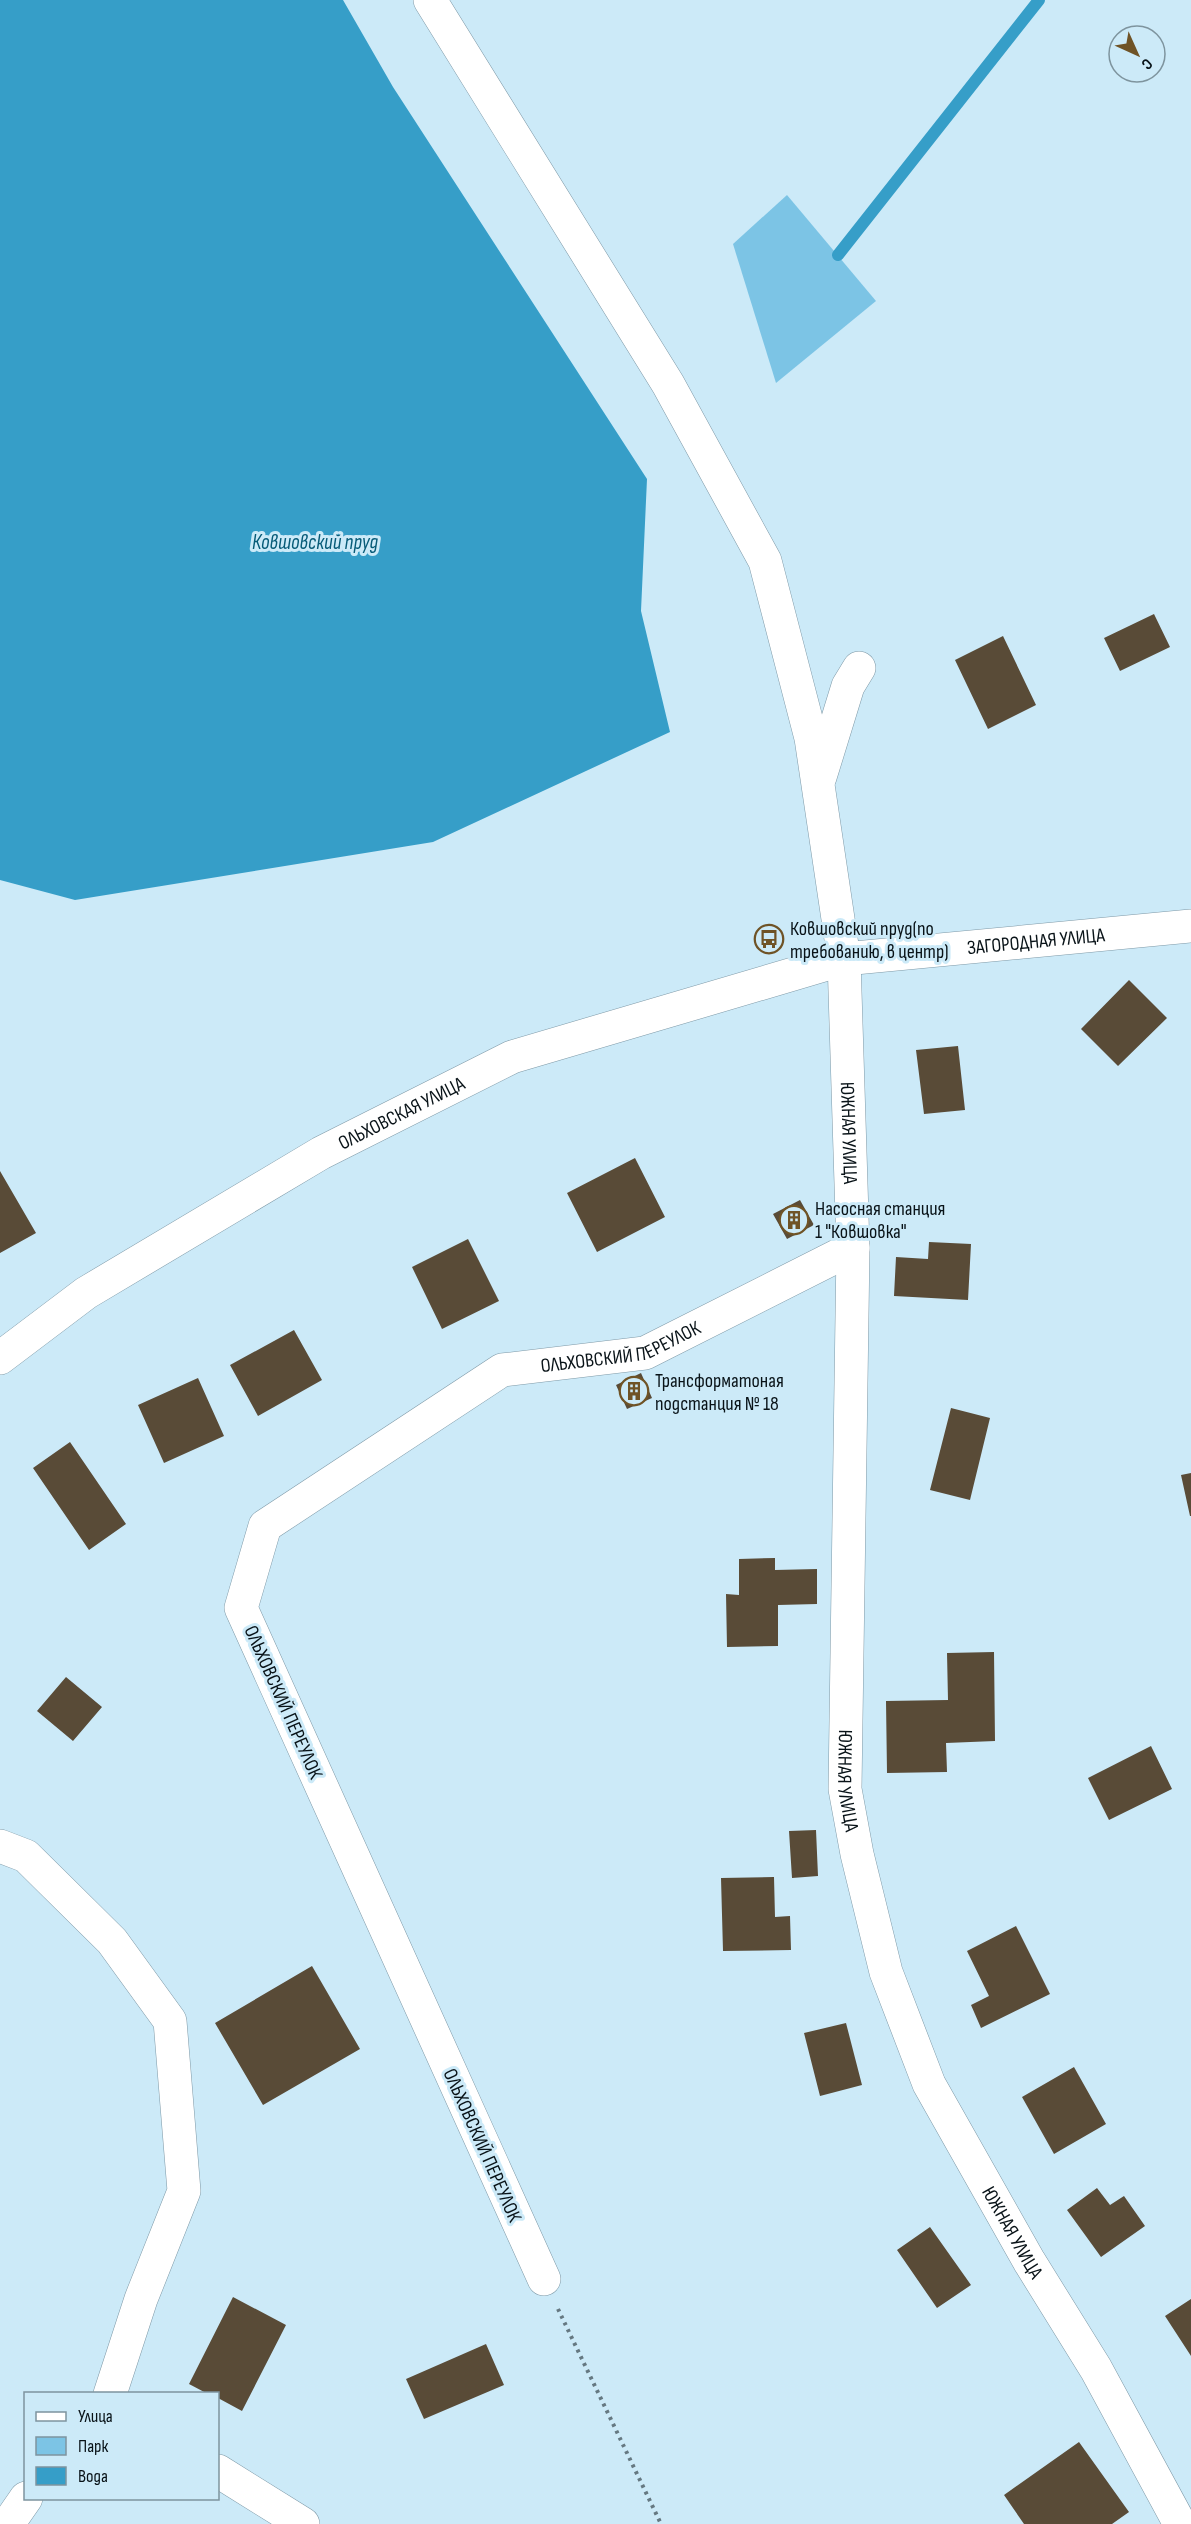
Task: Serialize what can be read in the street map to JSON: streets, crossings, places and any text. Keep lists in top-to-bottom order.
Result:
{
  "streets": {
    "street": [
      "ЗАГОРОДНАЯ УЛИЦА",
      "ОЛЬХОВСКАЯ УЛИЦА",
      "ЮЖНАЯ УЛИЦА",
      "ОЛЬХОВСКИЙ ПЕРЕУЛОК"
    ]
  },
  "crossings": [
    ["ЗАГОРОДНАЯ УЛИЦА", "ОЛЬХОВСКАЯ УЛИЦА"],
    ["ЗАГОРОДНАЯ УЛИЦА", "ЮЖНАЯ УЛИЦА"],
    ["ОЛЬХОВСКАЯ УЛИЦА", "ЮЖНАЯ УЛИЦА"],
    ["ЮЖНАЯ УЛИЦА", "ОЛЬХОВСКИЙ ПЕРЕУЛОК"]
  ],
  "water": ["Ковшовский пруд"],
  "places": {
    "bus stop": ["Ковшовский пруд(по требованию, в центр)"],
    "building": ["Насосная станция 1 \"Ковшовка\"", "Трансформатоная подстанция № 18"]
  },
  "legend": ["Улица", "Парк", "Вода"],
  "north": "bottom right"
}
